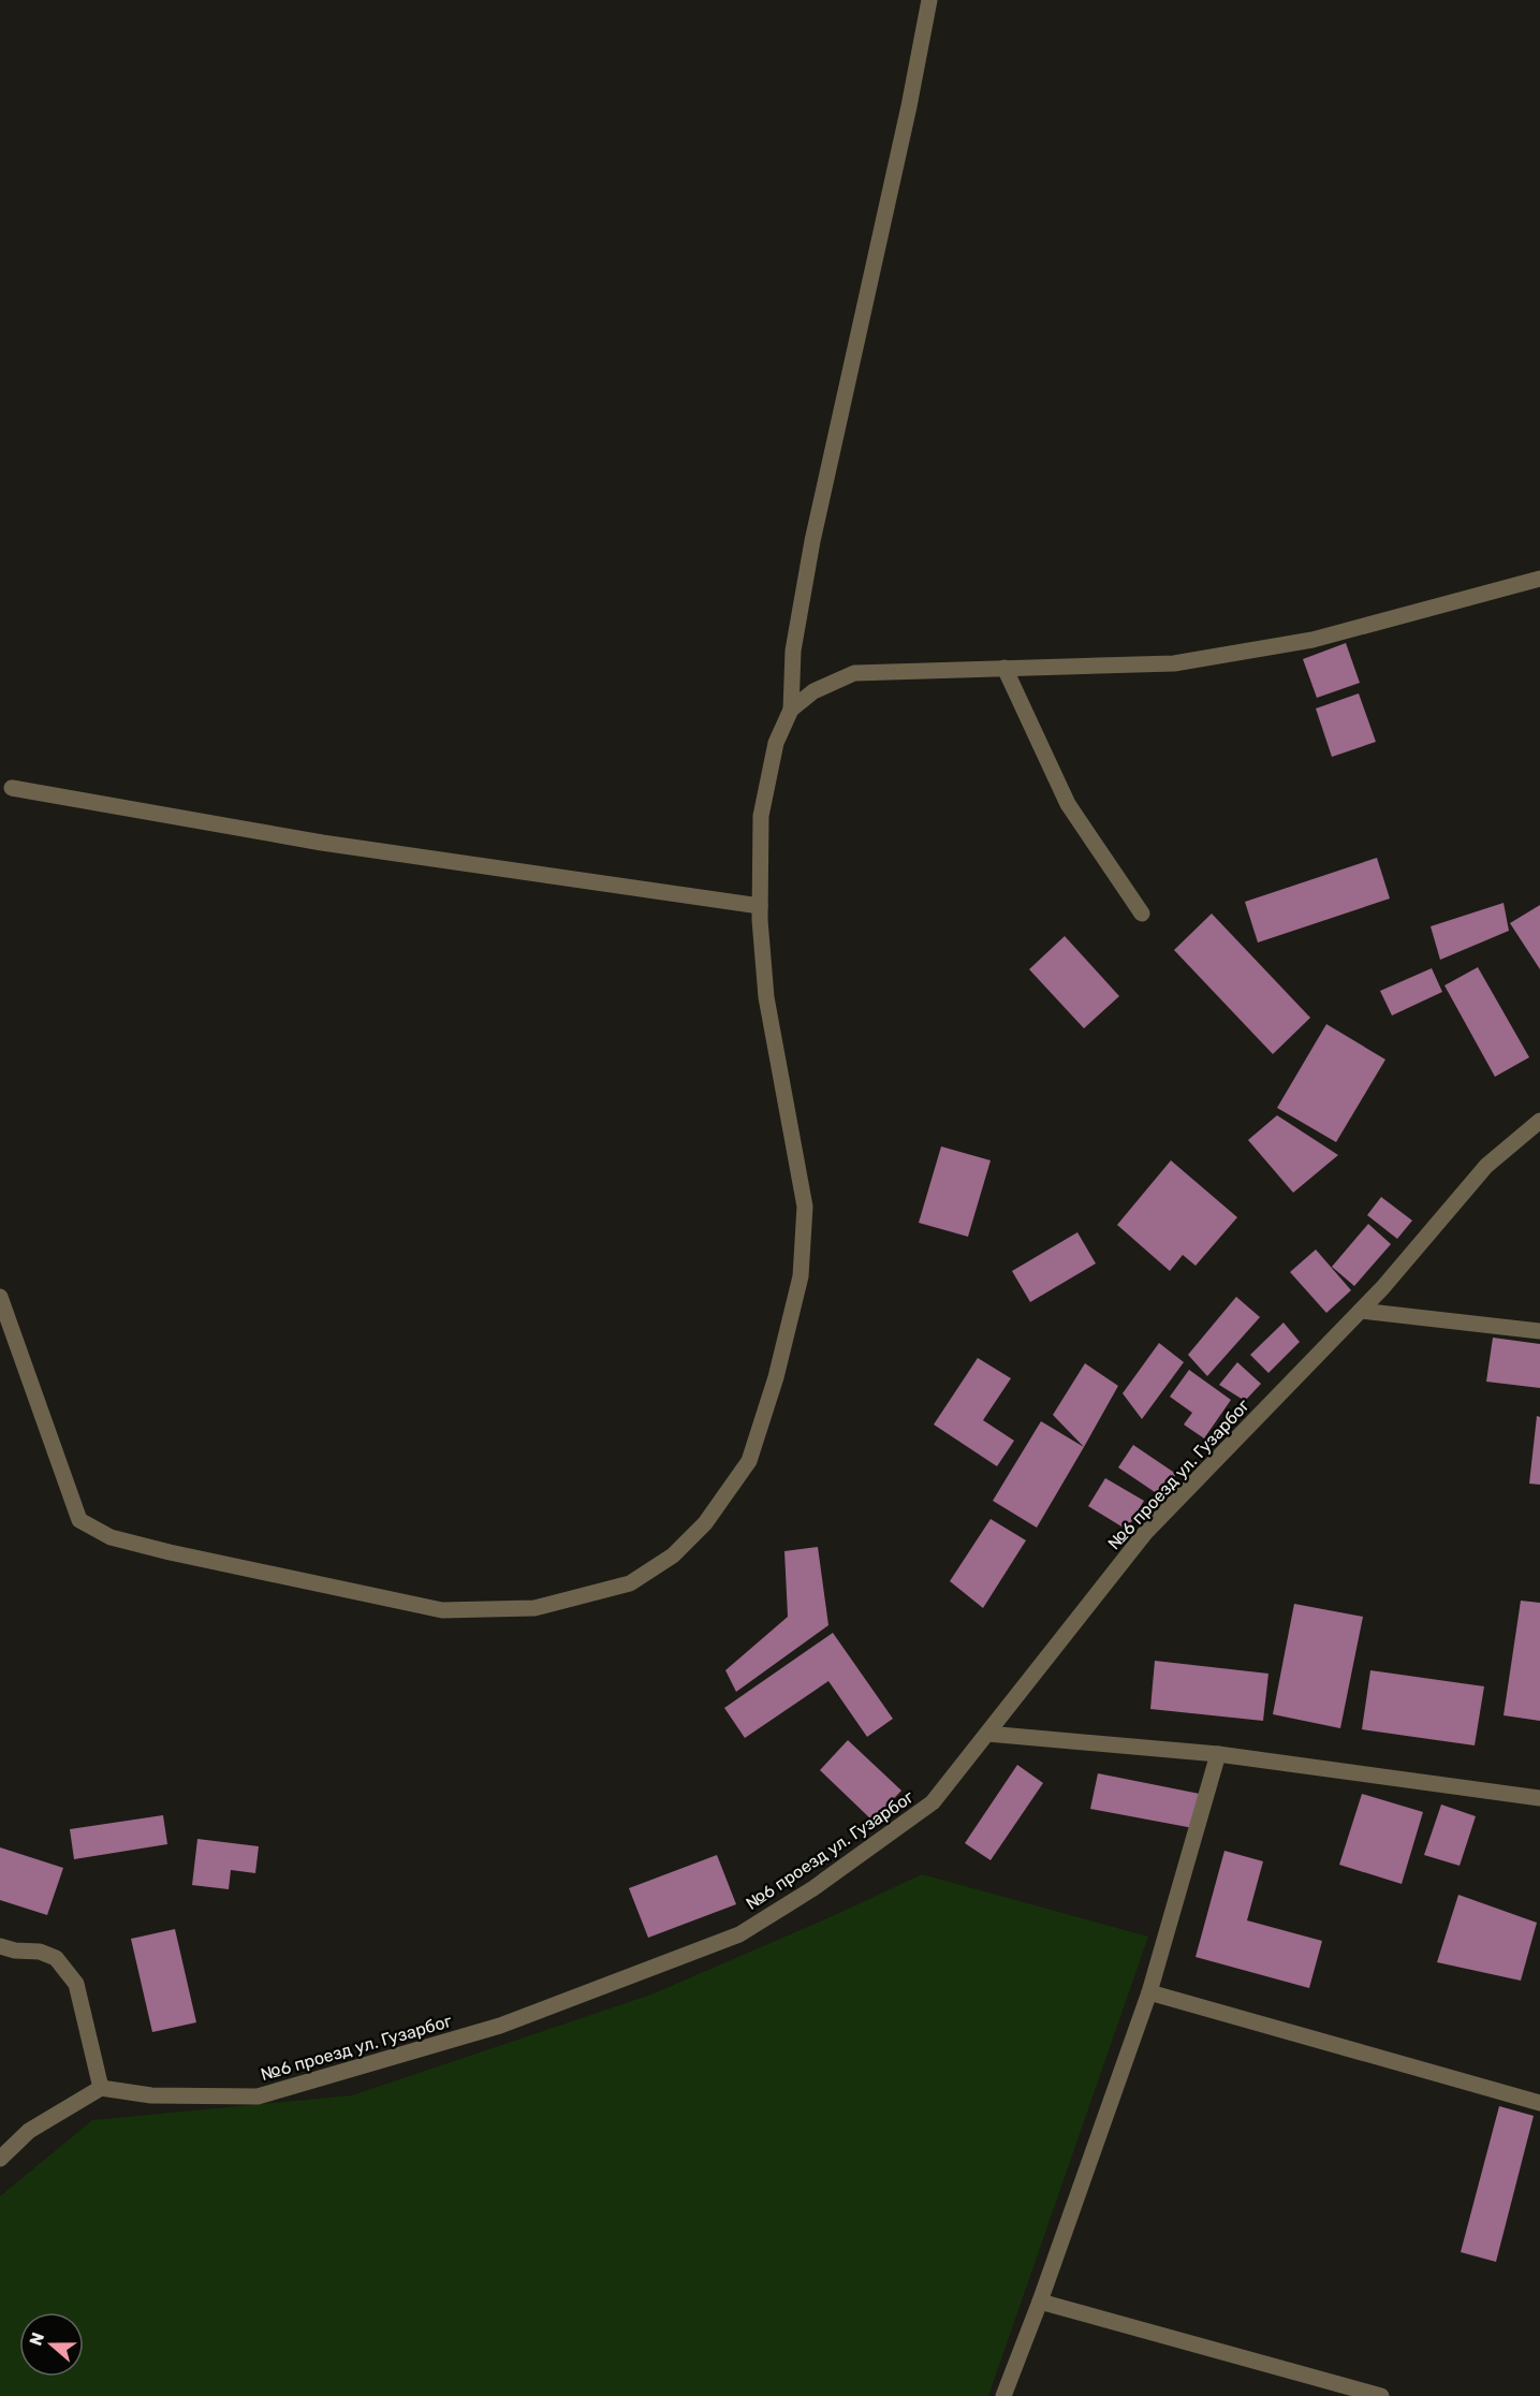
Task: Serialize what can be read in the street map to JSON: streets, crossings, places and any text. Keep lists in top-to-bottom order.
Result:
{
  "streets": {
    "street": ["№6 проезд ул. Гузарбог"]
  },
  "north": "left"
}
